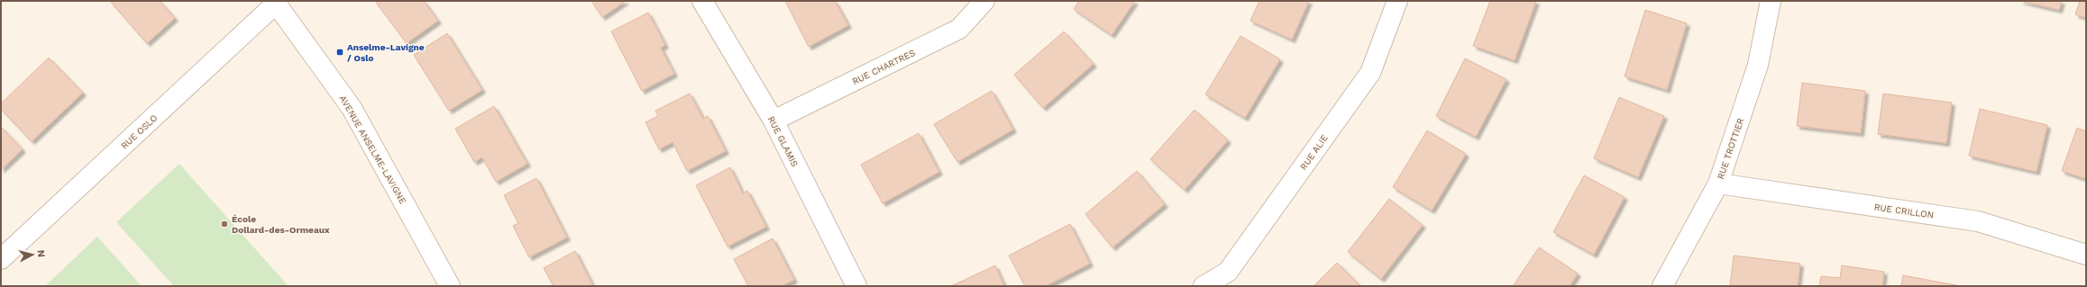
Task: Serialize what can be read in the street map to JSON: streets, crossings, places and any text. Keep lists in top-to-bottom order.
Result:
{
  "streets": {
    "street": [
      "RUE CHARTRES",
      "RUE OSLO",
      "RUE GLAMIS",
      "RUE TROTTIER",
      "AVENUE ANSELME-LAVIGNE",
      "RUE ALIE",
      "RUE CRILLON"
    ]
  },
  "crossings": [
    ["RUE CHARTRES", "RUE GLAMIS"],
    ["RUE OSLO", "AVENUE ANSELME-LAVIGNE"],
    ["RUE TROTTIER", "RUE CRILLON"]
  ],
  "places": {
    "transit": ["Anselme-Lavigne / Oslo"],
    "other": ["École Dollard-des-Ormeaux"]
  },
  "north": "right"
}
